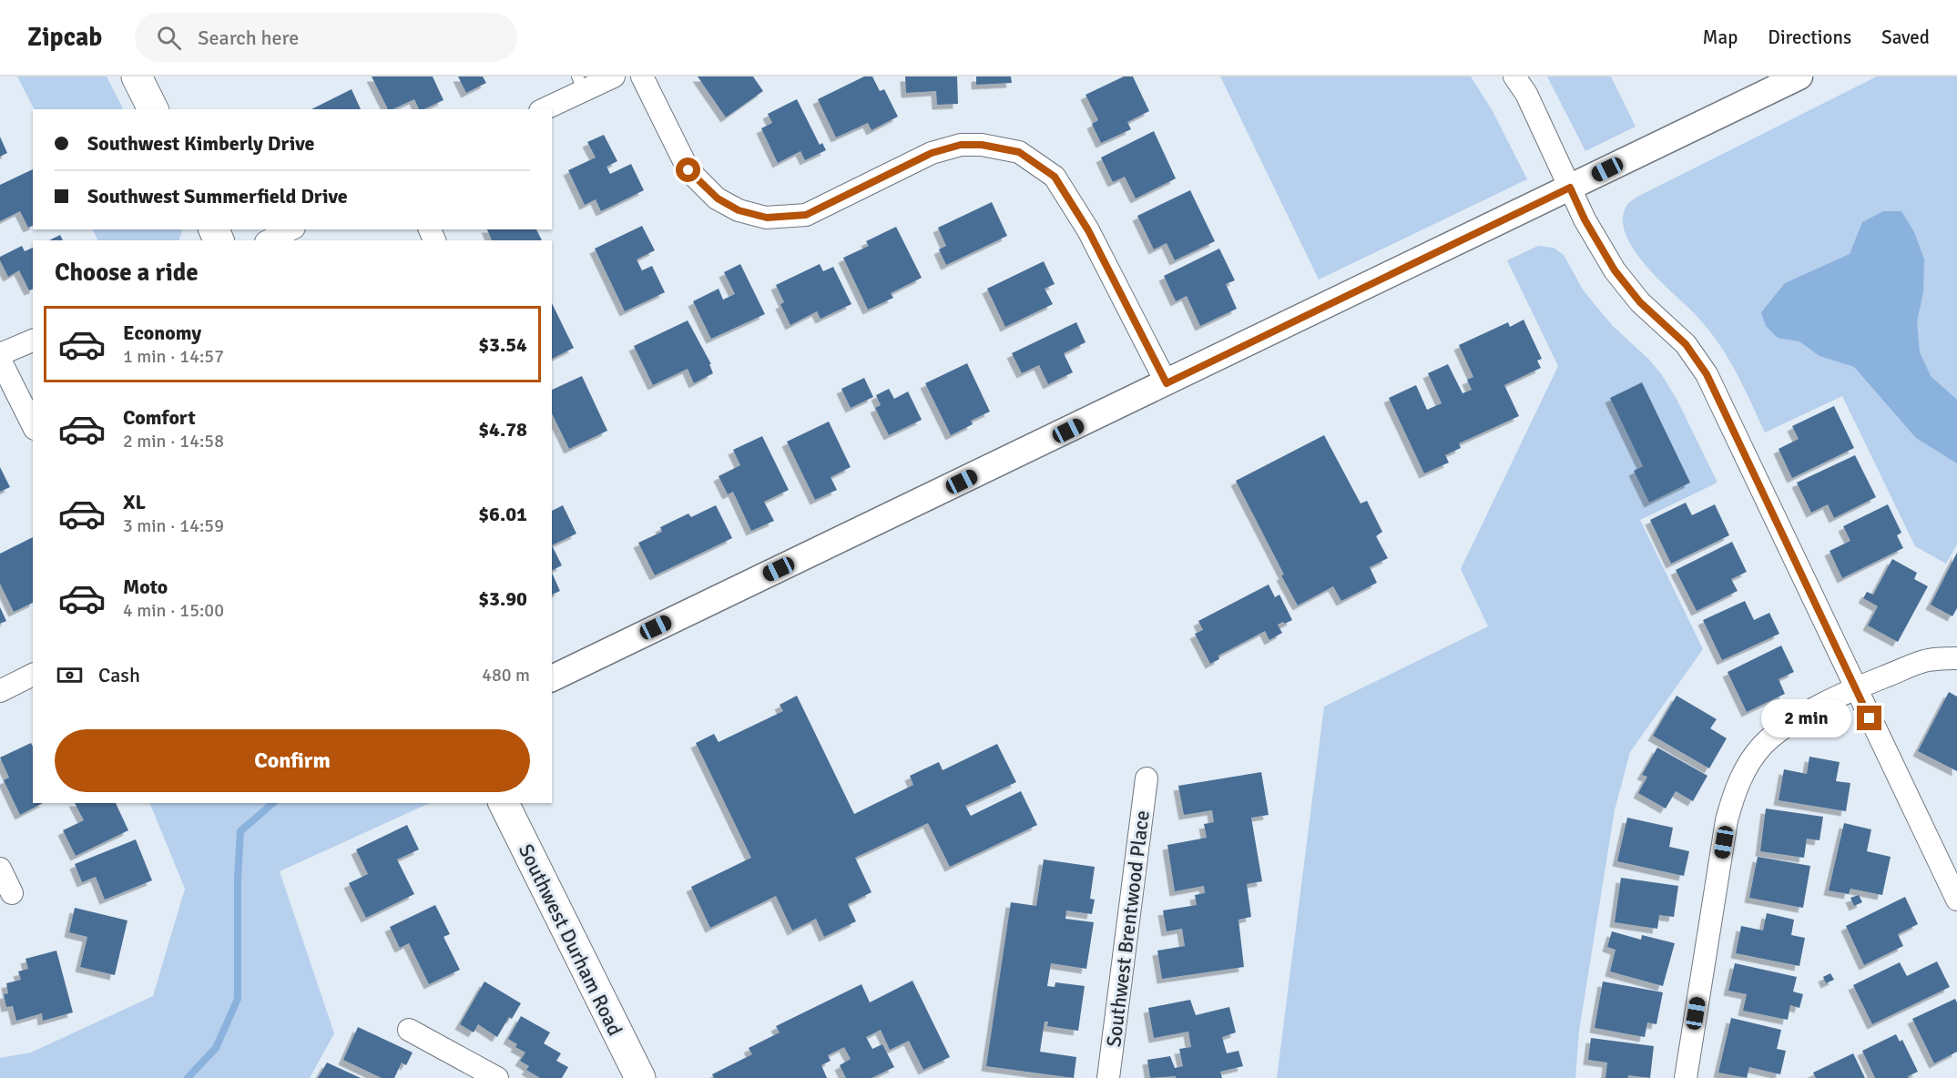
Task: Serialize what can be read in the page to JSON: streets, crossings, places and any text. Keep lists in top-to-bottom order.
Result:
{
  "streets": {
    "main road": ["Southwest Durham Road"],
    "street": ["Southwest Brentwood Place"]
  },
  "page": {
    "header": "Zipcab",
    "search": "Search here",
    "nav": ["Map", "Directions", "Saved"],
    "banner": ["Southwest Kimberly Drive", "Southwest Summerfield Drive"],
    "heading": "Choose a ride",
    "list": [
      {
        "name": "Economy",
        "note": "1 min · 14:57",
        "value": "$3.54"
      },
      {
        "name": "Comfort",
        "note": "2 min · 14:58",
        "value": "$4.78"
      },
      {
        "name": "XL",
        "note": "3 min · 14:59",
        "value": "$6.01"
      },
      {
        "name": "Moto",
        "note": "4 min · 15:00",
        "value": "$3.90"
      }
    ],
    "pay": ["Cash", "480 m"],
    "bubble": "2 min",
    "buttons": "Confirm"
  }
}
